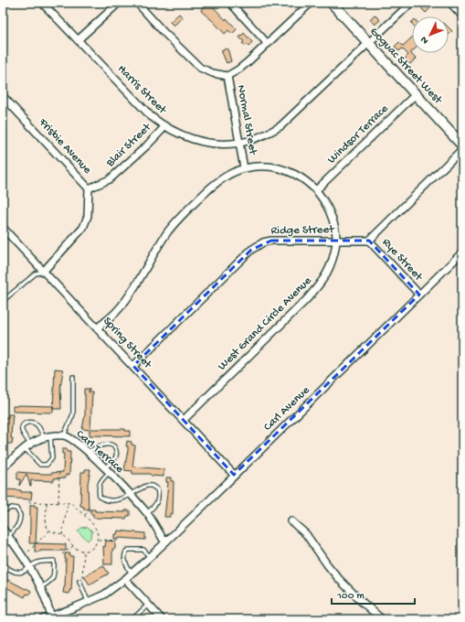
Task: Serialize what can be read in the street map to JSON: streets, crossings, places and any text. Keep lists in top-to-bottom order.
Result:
{
  "streets": {
    "street": [
      "Goguac Street West",
      "Harris Street",
      "Normal Street",
      "Windsor Terrace",
      "Blair Street",
      "Frisbie Avenue",
      "Ridge Street",
      "Rye Street",
      "West Grand Circle Avenue",
      "Spring Street",
      "Carl Avenue",
      "Carl Terrace"
    ]
  },
  "crossings": [
    ["Goguac Street West", "Harris Street"],
    ["Goguac Street West", "Windsor Terrace"],
    ["Harris Street", "Normal Street"],
    ["Harris Street", "Blair Street"],
    ["Normal Street", "West Grand Circle Avenue"],
    ["Windsor Terrace", "West Grand Circle Avenue"],
    ["Blair Street", "Frisbie Avenue"],
    ["Frisbie Avenue", "Spring Street"],
    ["Ridge Street", "Rye Street"],
    ["Ridge Street", "West Grand Circle Avenue"],
    ["Ridge Street", "Spring Street"],
    ["Rye Street", "Carl Avenue"],
    ["West Grand Circle Avenue", "Spring Street"],
    ["Spring Street", "Carl Avenue"],
    ["Carl Avenue", "Carl Terrace"]
  ],
  "scale_bar": "100 m",
  "north": "bottom left"
}
